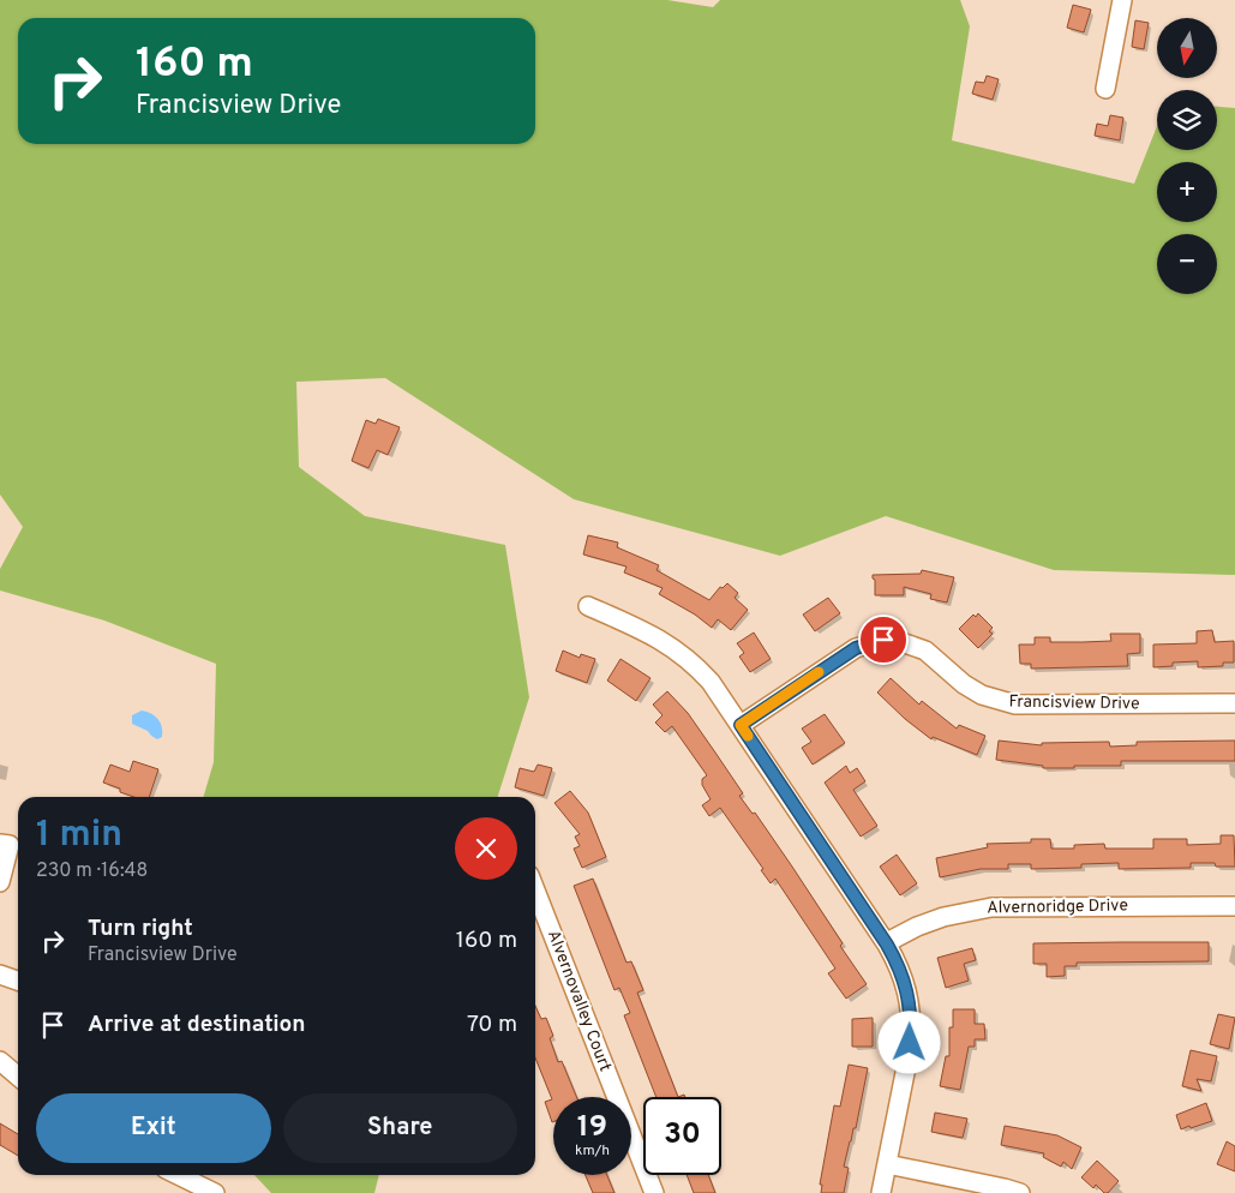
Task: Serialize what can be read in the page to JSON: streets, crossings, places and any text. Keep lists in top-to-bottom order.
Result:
{
  "streets": {
    "street": ["Francisview Drive", "Alvernoridge Drive", "Alvernovalley Court"]
  },
  "north": "bottom",
  "page": {
    "map_buttons": ["+", "−"],
    "turn": ["160 m", "Francisview Drive"],
    "heading": ["1 min", "230 m · 16:48"],
    "list": [
      {
        "name": "Turn right",
        "note": "Francisview Drive",
        "value": "160 m"
      },
      {
        "name": "Arrive at destination",
        "value": "70 m"
      }
    ],
    "buttons": ["Exit", "Share"],
    "speed": "19 km/h",
    "limit": "30"
  }
}
